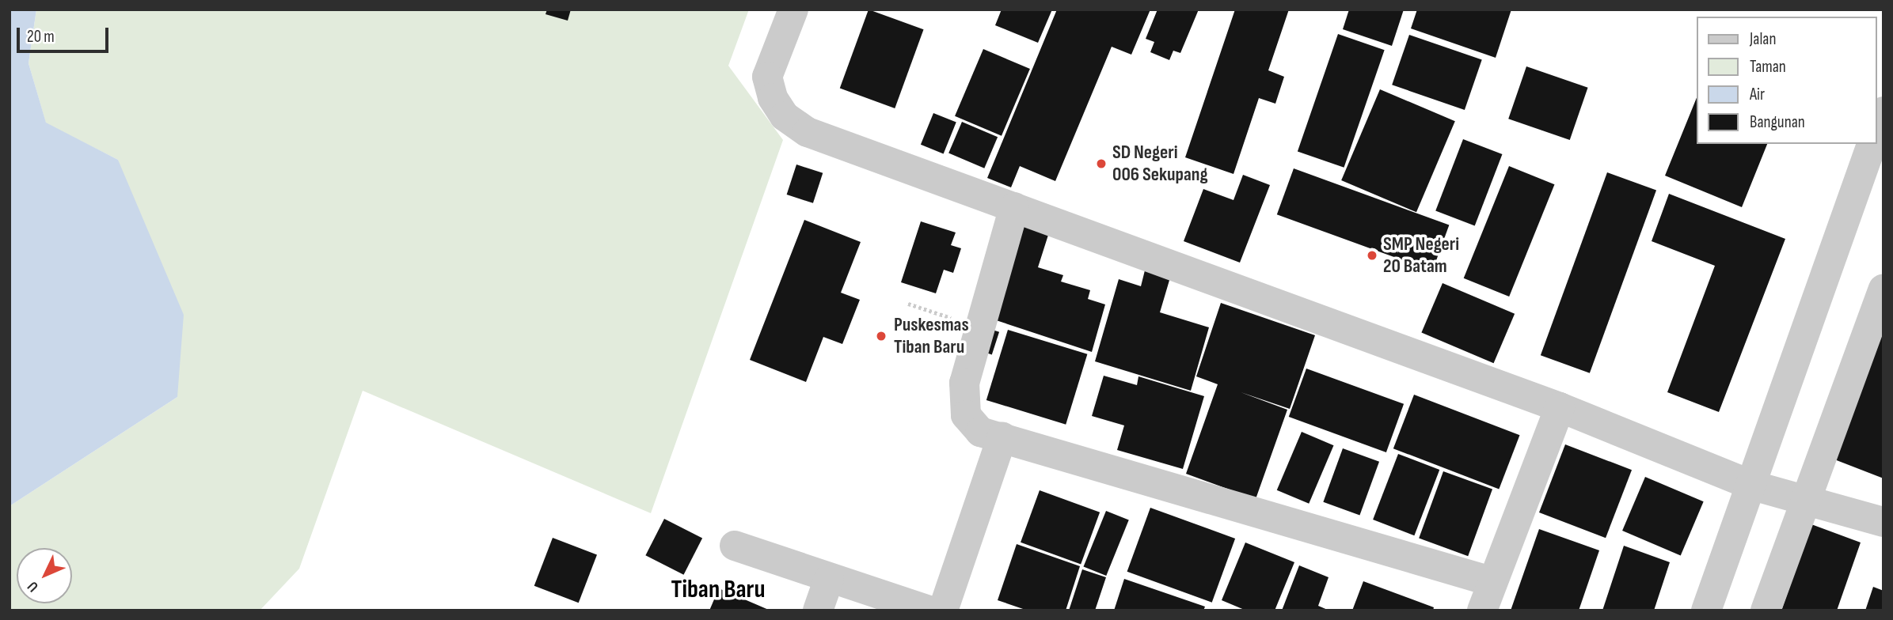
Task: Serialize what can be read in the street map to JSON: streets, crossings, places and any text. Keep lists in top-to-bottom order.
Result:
{
  "districts": ["Tiban Baru"],
  "places": ["SD Negeri 006 Sekupang", "SMP Negeri 20 Batam", "Puskesmas Tiban Baru"],
  "legend": [
    "Jalan",
    "Taman",
    "Air",
    "Bangunan"
  ],
  "scale_bar": "20 m",
  "north": "bottom left"
}
